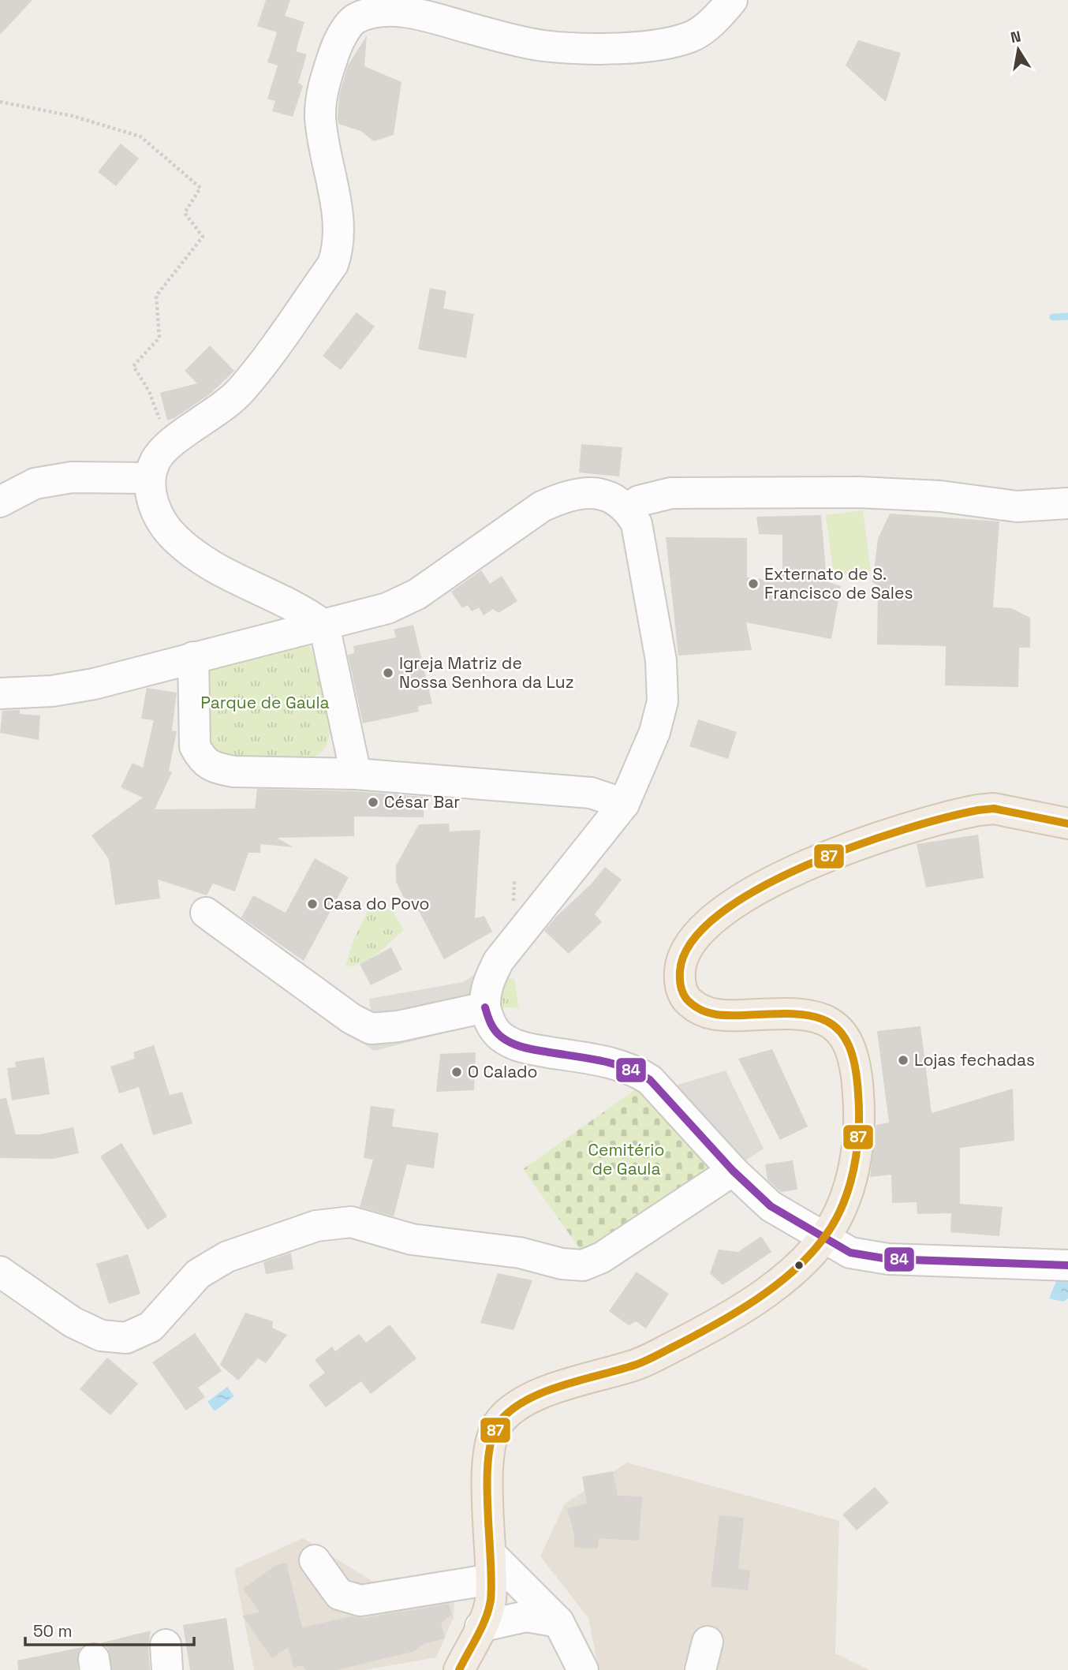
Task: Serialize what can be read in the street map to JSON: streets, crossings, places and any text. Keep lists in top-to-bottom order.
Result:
{
  "parks": ["Parque de Gaula", "Cemitério de Gaula"],
  "places": [
    "Externato de S. Francisco de Sales",
    "Igreja Matriz de Nossa Senhora da Luz",
    "César Bar",
    "Casa do Povo",
    "Lojas fechadas",
    "O Calado"
  ],
  "lines": ["transit line 87", "transit line 84"],
  "scale_bar": "50 m",
  "north": "top"
}
